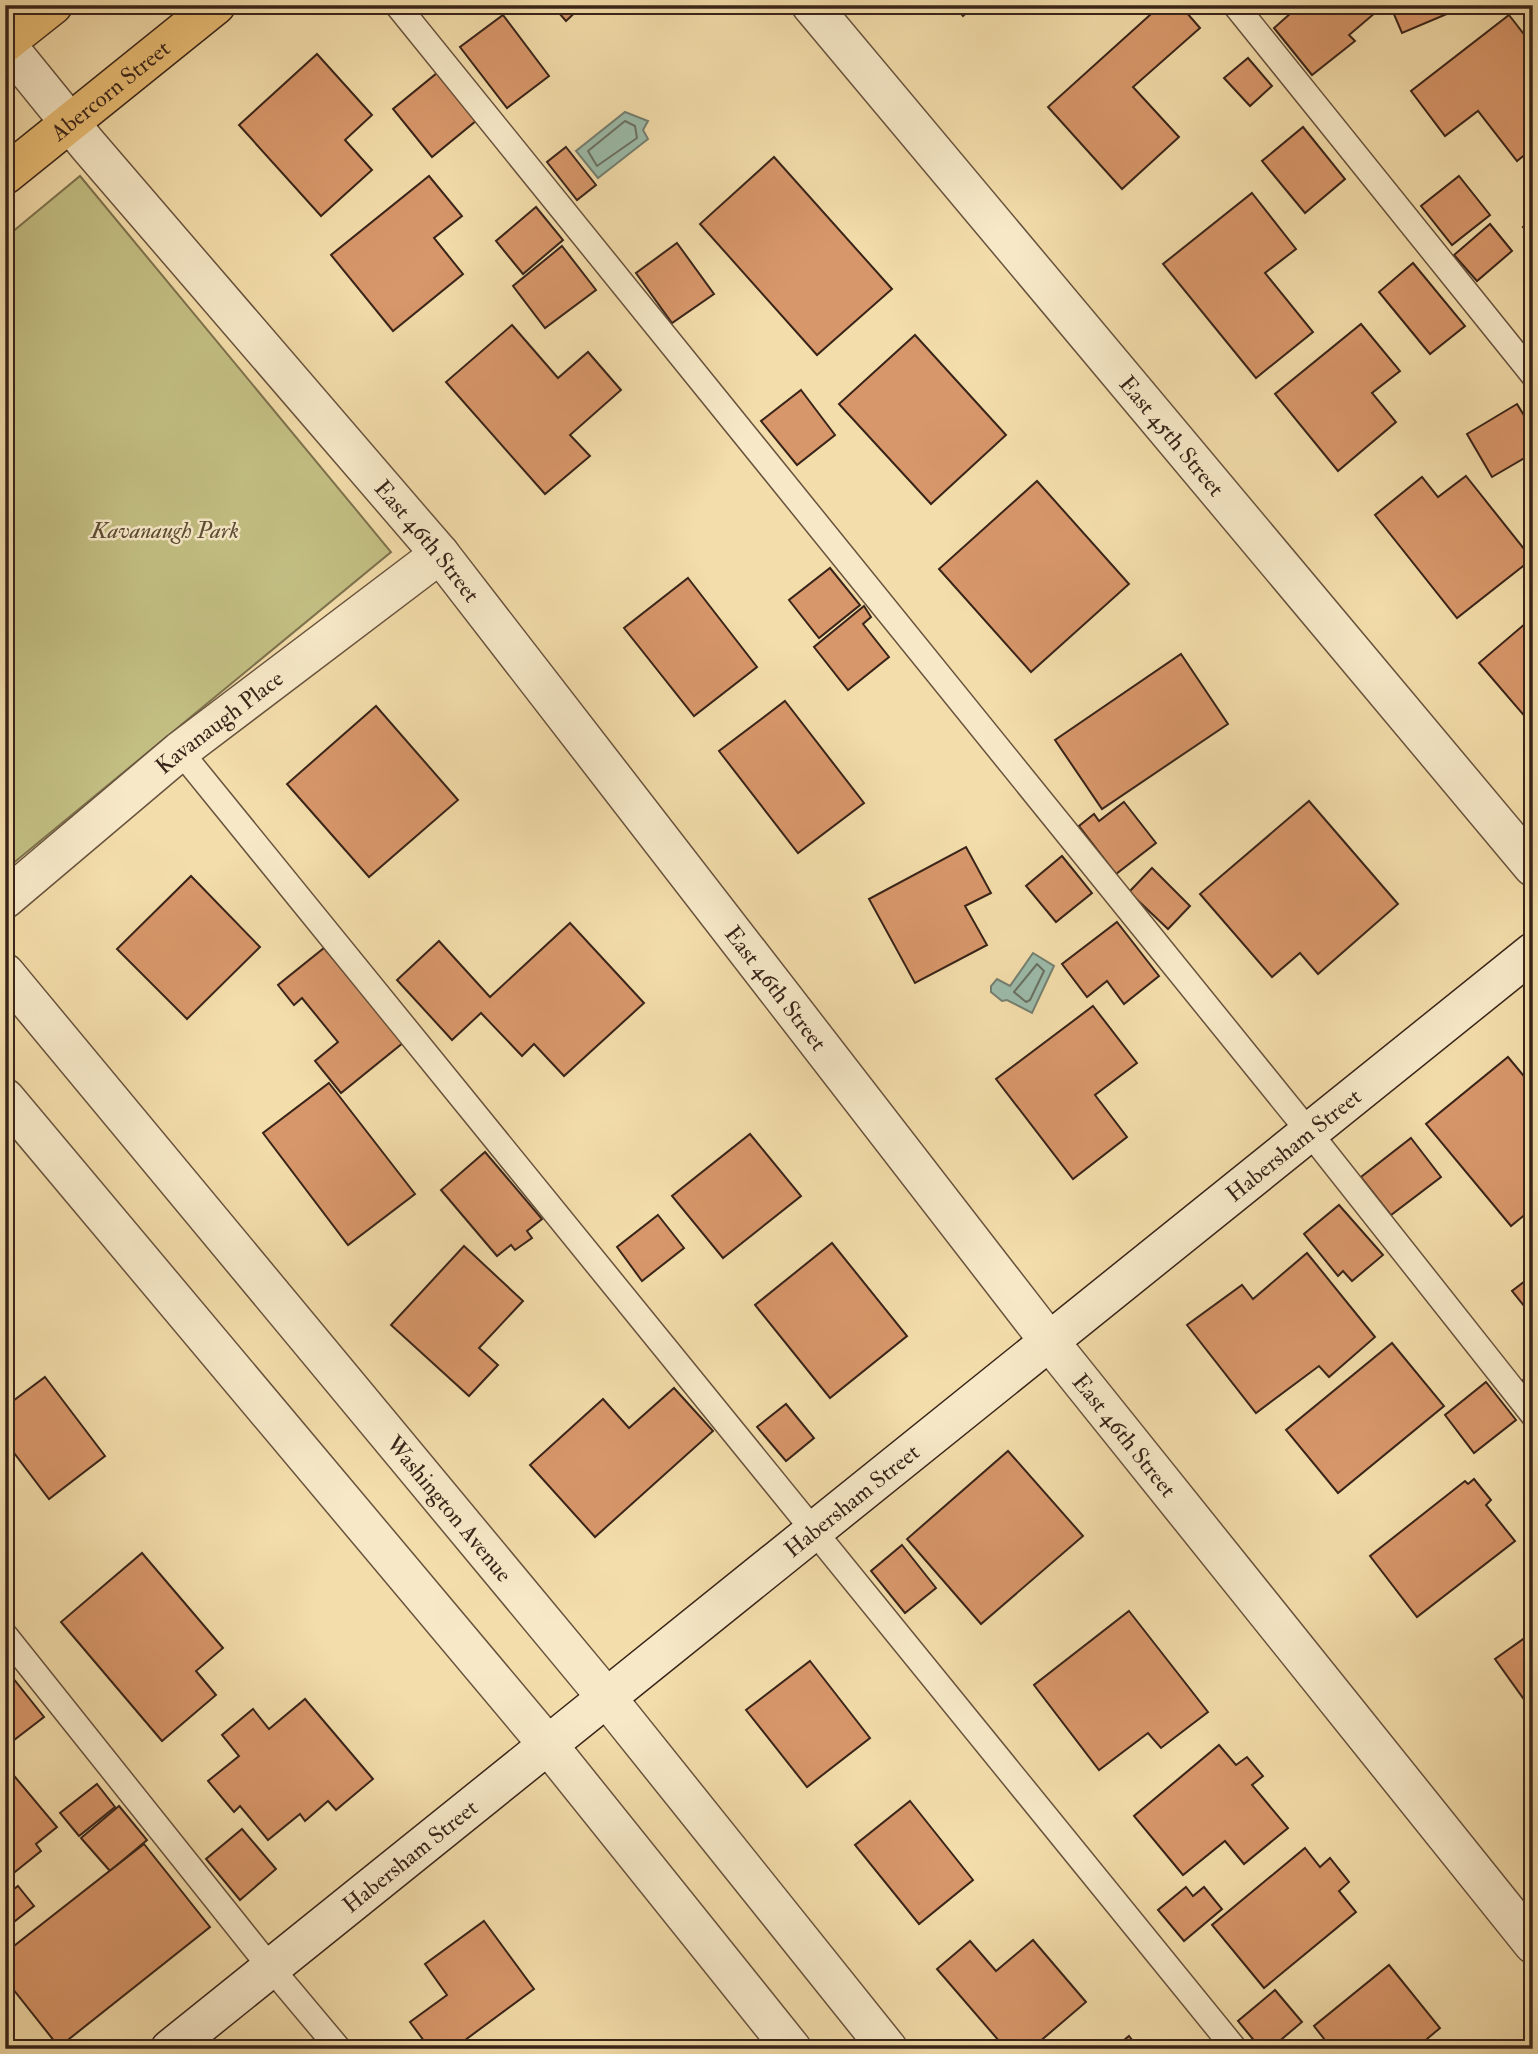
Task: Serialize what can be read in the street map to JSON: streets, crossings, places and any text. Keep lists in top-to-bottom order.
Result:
{
  "streets": {
    "main road": ["Abercorn Street"],
    "street": [
      "East 45th Street",
      "East 46th Street",
      "Kavanaugh Place",
      "Habersham Street",
      "Washington Avenue"
    ]
  },
  "crossings": [
    ["Abercorn Street", "East 46th Street"],
    ["East 46th Street", "Kavanaugh Place"],
    ["East 46th Street", "Habersham Street"],
    ["Habersham Street", "Washington Avenue"]
  ],
  "parks": ["Kavanaugh Park"]
}
